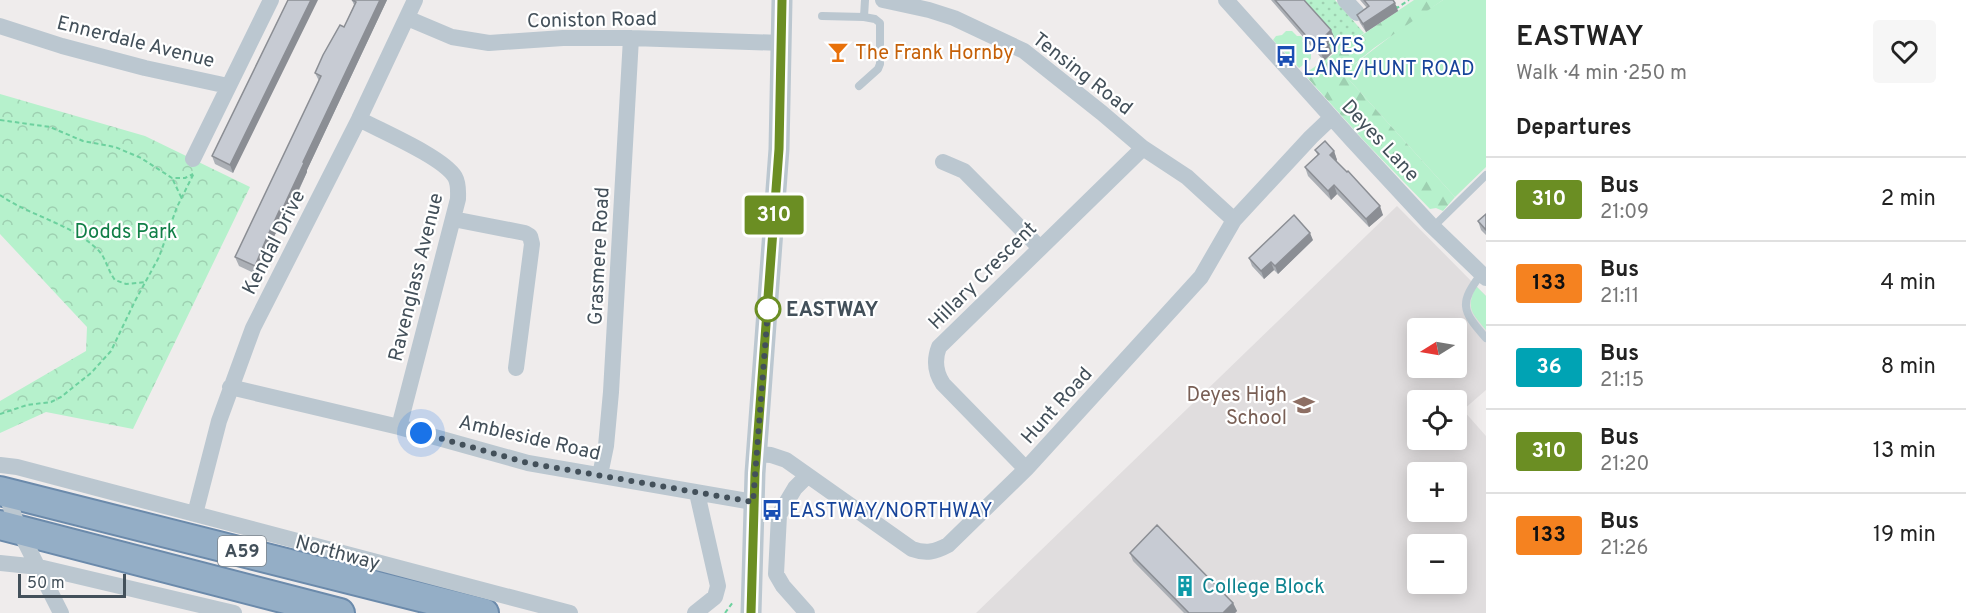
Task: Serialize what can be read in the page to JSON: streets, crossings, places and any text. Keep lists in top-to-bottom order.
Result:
{
  "streets": {
    "highway": ["A59", "Northway"],
    "street": [
      "Coniston Road",
      "Ennerdale Avenue",
      "Tensing Road",
      "Deyes Lane",
      "Kendal Drive",
      "Grasmere Road",
      "Hillary Crescent",
      "Ravenglass Avenue",
      "Hunt Road",
      "Ambleside Road"
    ]
  },
  "crossings": [
    ["Coniston Road", "Kendal Drive"],
    ["Coniston Road", "Grasmere Road"],
    ["Tensing Road", "Hillary Crescent"],
    ["Tensing Road", "Hunt Road"],
    ["Deyes Lane", "Hunt Road"],
    ["Kendal Drive", "Ravenglass Avenue"],
    ["Kendal Drive", "Ambleside Road"],
    ["Kendal Drive", "Northway"],
    ["Grasmere Road", "Ambleside Road"],
    ["Hillary Crescent", "Hunt Road"],
    ["Ravenglass Avenue", "Ambleside Road"]
  ],
  "parks": ["Dodds Park"],
  "places": {
    "bar": ["The Frank Hornby"],
    "bus stop": ["DEYES LANE/HUNT ROAD", "EASTWAY/NORTHWAY"],
    "other": ["EASTWAY"],
    "school or university": ["Deyes High School"],
    "building": ["College Block"]
  },
  "lines": ["bus line 310"],
  "scale_bar": "50 m",
  "north": "left",
  "page": {
    "on_map": "310",
    "heading": [
      ["EASTWAY", "Walk · 4 min · 250 m"],
      "Departures"
    ],
    "list": [
      {
        "mark": "310",
        "name": "Bus",
        "note": "21:09",
        "value": "2 min"
      },
      {
        "mark": "133",
        "name": "Bus",
        "note": "21:11",
        "value": "4 min"
      },
      {
        "mark": "36",
        "name": "Bus",
        "note": "21:15",
        "value": "8 min"
      },
      {
        "mark": "310",
        "name": "Bus",
        "note": "21:20",
        "value": "13 min"
      },
      {
        "mark": "133",
        "name": "Bus",
        "note": "21:26",
        "value": "19 min"
      }
    ],
    "map_buttons": ["+", "−"],
    "scale": "50 m"
  }
}
